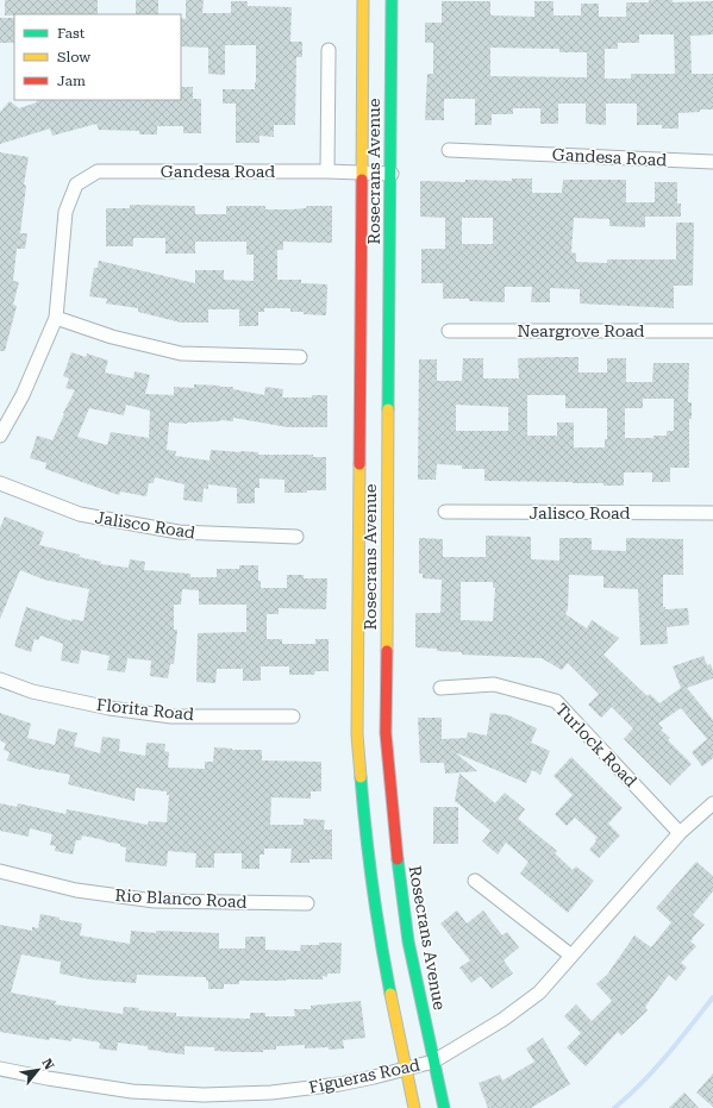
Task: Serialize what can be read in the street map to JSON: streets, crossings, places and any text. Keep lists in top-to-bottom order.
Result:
{
  "streets": {
    "main road": ["Rosecrans Avenue"],
    "street": [
      "Gandesa Road",
      "Neargrove Road",
      "Jalisco Road",
      "Florita Road",
      "Turlock Road",
      "Rio Blanco Road",
      "Figueras Road"
    ]
  },
  "crossings": [
    ["Gandesa Road", "Rosecrans Avenue"],
    ["Rosecrans Avenue", "Figueras Road"],
    ["Turlock Road", "Figueras Road"]
  ],
  "legend": ["Fast", "Slow", "Jam"],
  "north": "top right"
}
